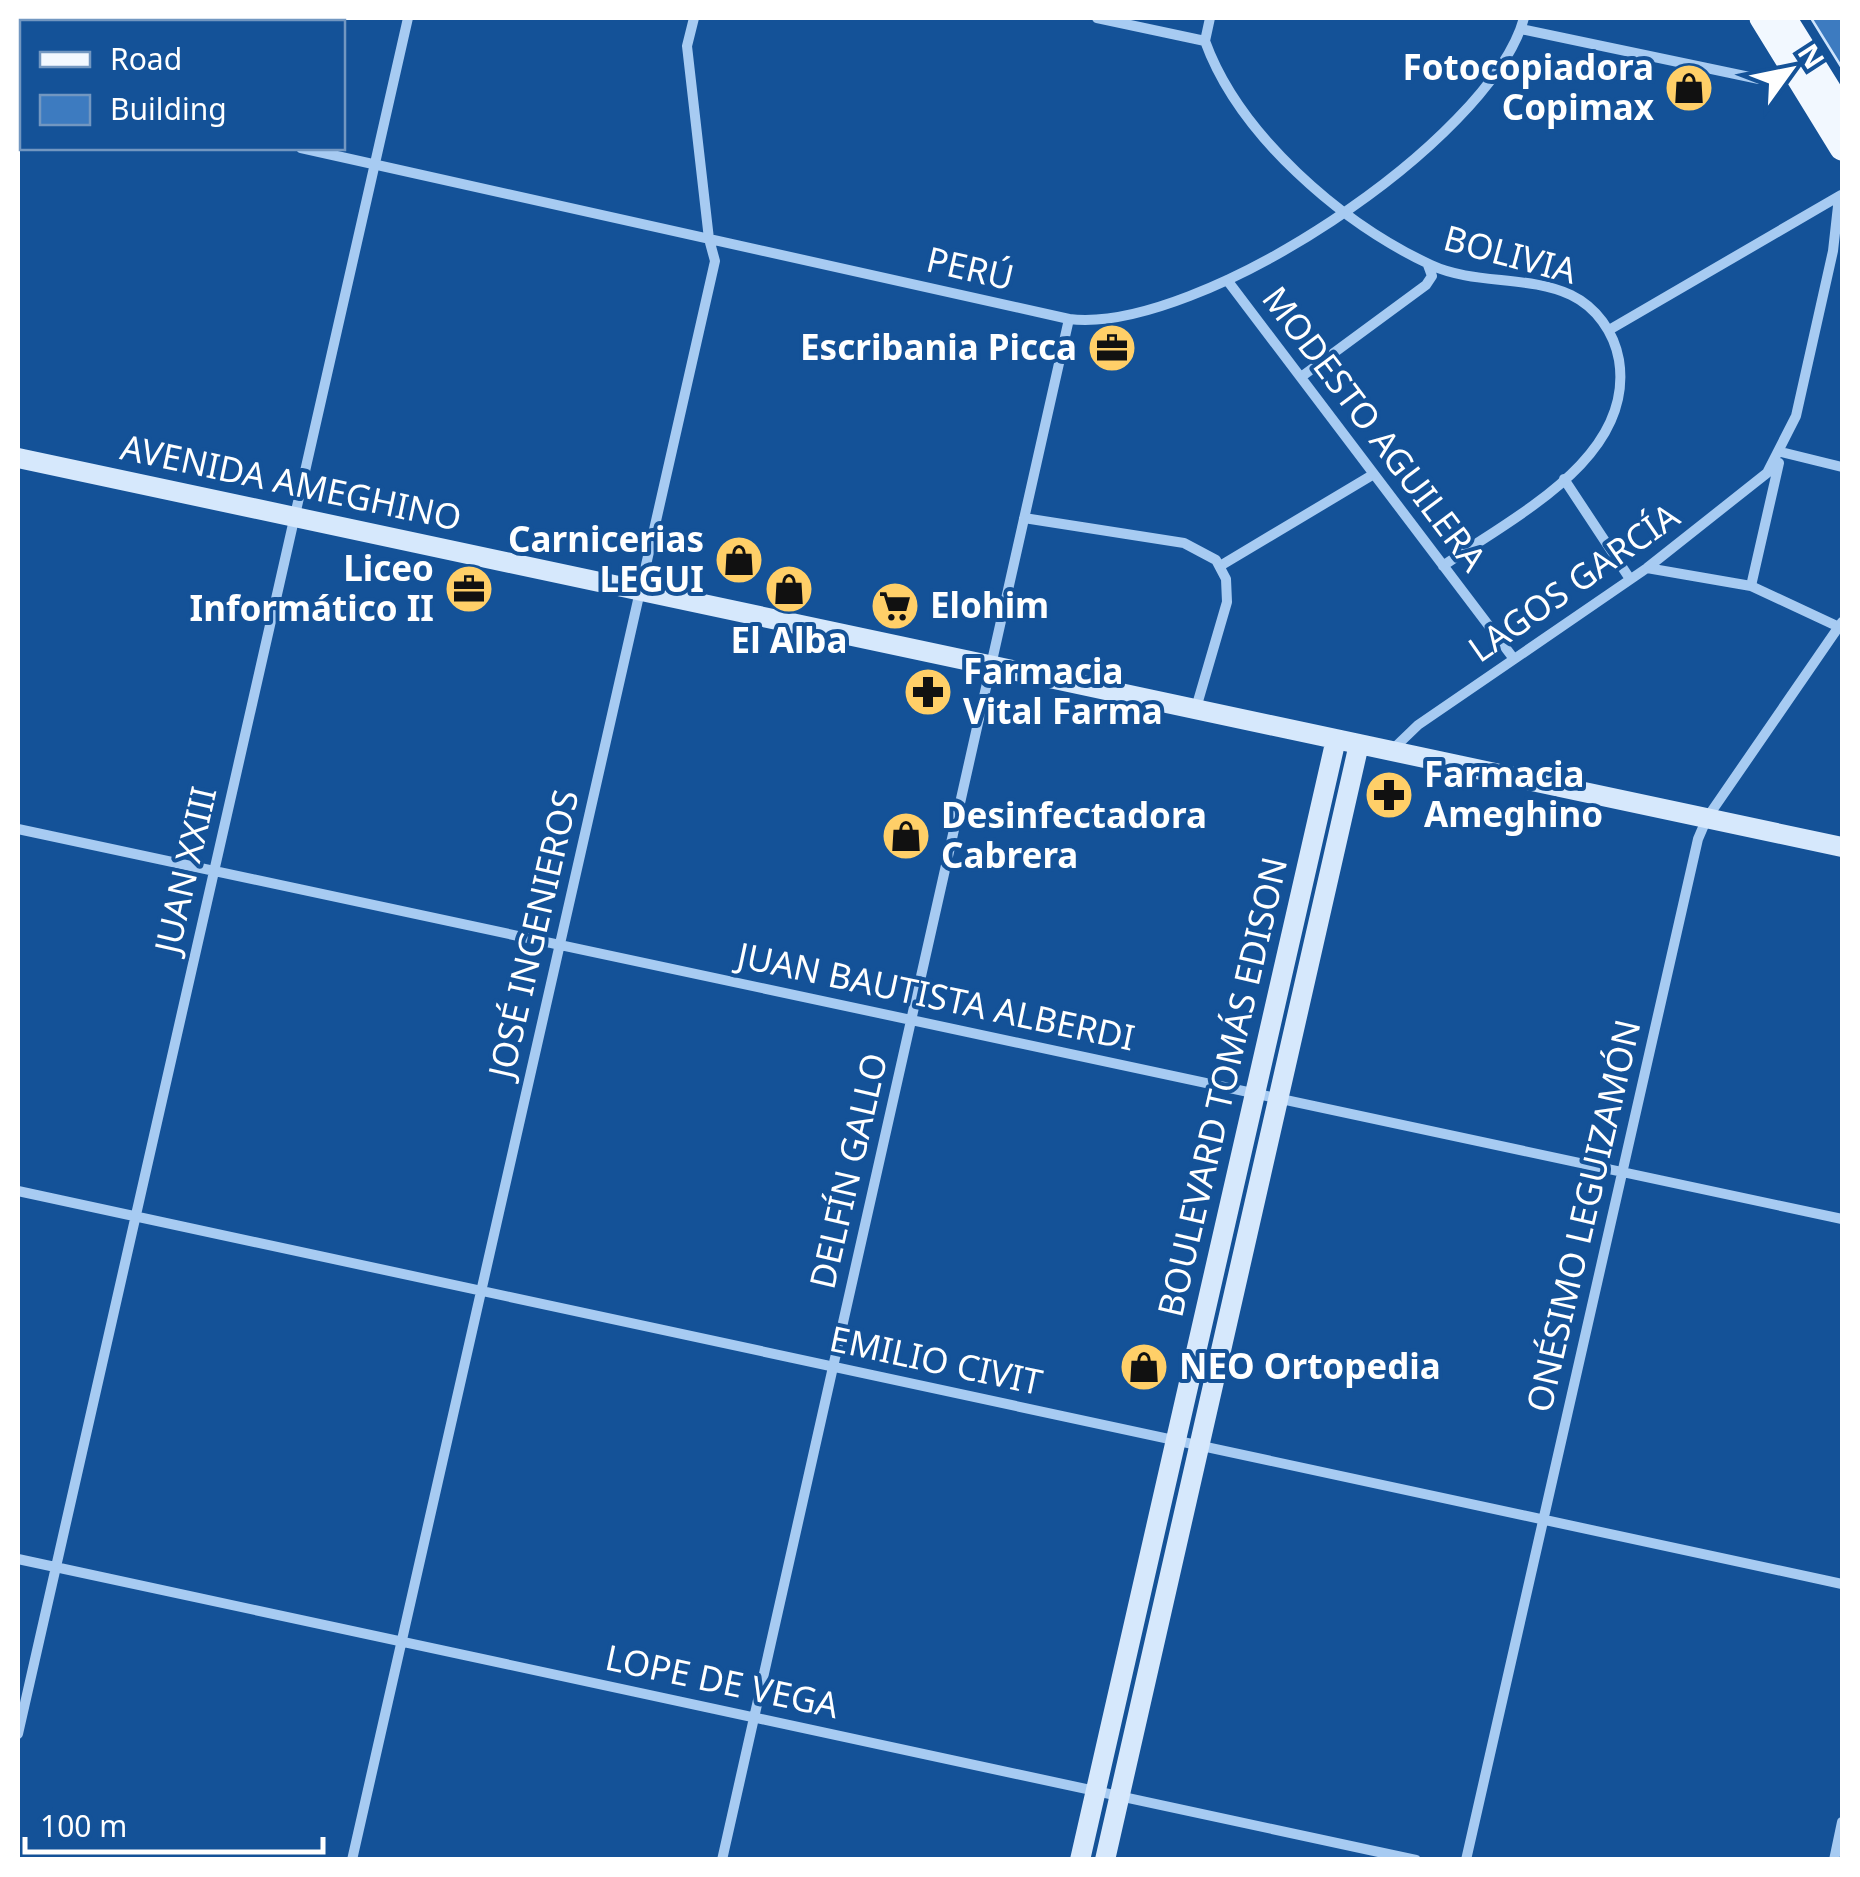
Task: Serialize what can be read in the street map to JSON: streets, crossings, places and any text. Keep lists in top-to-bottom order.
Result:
{
  "streets": {
    "main road": ["AVENIDA AMEGHINO", "BOULEVARD TOMÁS EDISON"],
    "street": [
      "BOLIVIA",
      "PERÚ",
      "MODESTO AGUILERA",
      "LAGOS GARCÍA",
      "JUAN XXIII",
      "JOSÉ INGENIEROS",
      "JUAN BAUTISTA ALBERDI",
      "DELFÍN GALLO",
      "ONÉSIMO LEGUIZAMÓN",
      "EMILIO CIVIT",
      "LOPE DE VEGA"
    ]
  },
  "crossings": [
    ["BOLIVIA", "PERÚ"],
    ["PERÚ", "MODESTO AGUILERA"],
    ["PERÚ", "JUAN XXIII"],
    ["PERÚ", "JOSÉ INGENIEROS"],
    ["PERÚ", "DELFÍN GALLO"],
    ["MODESTO AGUILERA", "LAGOS GARCÍA"],
    ["AVENIDA AMEGHINO", "LAGOS GARCÍA"],
    ["AVENIDA AMEGHINO", "JUAN XXIII"],
    ["AVENIDA AMEGHINO", "JOSÉ INGENIEROS"],
    ["AVENIDA AMEGHINO", "BOULEVARD TOMÁS EDISON"],
    ["AVENIDA AMEGHINO", "DELFÍN GALLO"],
    ["AVENIDA AMEGHINO", "ONÉSIMO LEGUIZAMÓN"],
    ["JUAN XXIII", "JUAN BAUTISTA ALBERDI"],
    ["JUAN XXIII", "EMILIO CIVIT"],
    ["JUAN XXIII", "LOPE DE VEGA"],
    ["JOSÉ INGENIEROS", "JUAN BAUTISTA ALBERDI"],
    ["JOSÉ INGENIEROS", "EMILIO CIVIT"],
    ["JOSÉ INGENIEROS", "LOPE DE VEGA"],
    ["JUAN BAUTISTA ALBERDI", "BOULEVARD TOMÁS EDISON"],
    ["JUAN BAUTISTA ALBERDI", "DELFÍN GALLO"],
    ["JUAN BAUTISTA ALBERDI", "ONÉSIMO LEGUIZAMÓN"],
    ["BOULEVARD TOMÁS EDISON", "EMILIO CIVIT"],
    ["BOULEVARD TOMÁS EDISON", "LOPE DE VEGA"],
    ["DELFÍN GALLO", "EMILIO CIVIT"],
    ["DELFÍN GALLO", "LOPE DE VEGA"],
    ["ONÉSIMO LEGUIZAMÓN", "EMILIO CIVIT"]
  ],
  "places": {
    "shop": [
      "Fotocopiadora Copimax",
      "Carnicerias LEGUI",
      "El Alba",
      "Desinfectadora Cabrera",
      "NEO Ortopedia"
    ],
    "office": ["Escribania Picca", "Liceo Informático II"],
    "supermarket": ["Elohim"],
    "pharmacy": ["Farmacia Vital Farma", "Farmacia Ameghino"]
  },
  "legend": ["Road", "Building"],
  "scale_bar": "100 m",
  "north": "top right"
}
